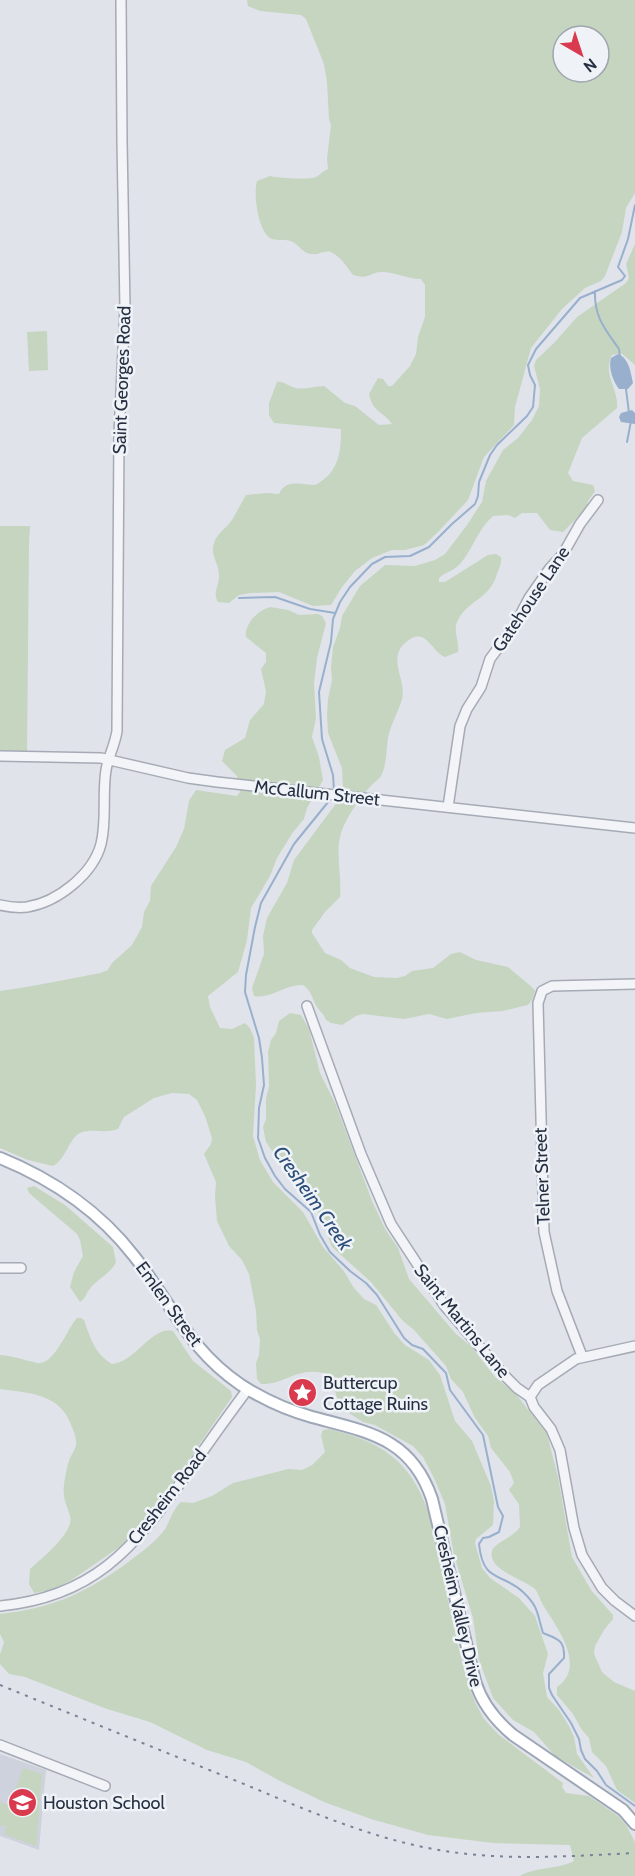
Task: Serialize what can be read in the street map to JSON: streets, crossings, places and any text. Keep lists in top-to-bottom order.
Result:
{
  "streets": {
    "main road": ["Emlen Street", "Cresheim Valley Drive"],
    "street": [
      "Saint Georges Road",
      "Gatehouse Lane",
      "McCallum Street",
      "Telner Street",
      "Saint Martins Lane",
      "Cresheim Road"
    ]
  },
  "crossings": [
    ["Saint Georges Road", "McCallum Street"],
    ["Gatehouse Lane", "McCallum Street"],
    ["Emlen Street", "Cresheim Road"],
    ["Emlen Street", "Cresheim Valley Drive"]
  ],
  "water": ["Cresheim Creek"],
  "places": {
    "place": ["Buttercup Cottage Ruins"],
    "school or university": ["Houston School"]
  },
  "north": "bottom right"
}
